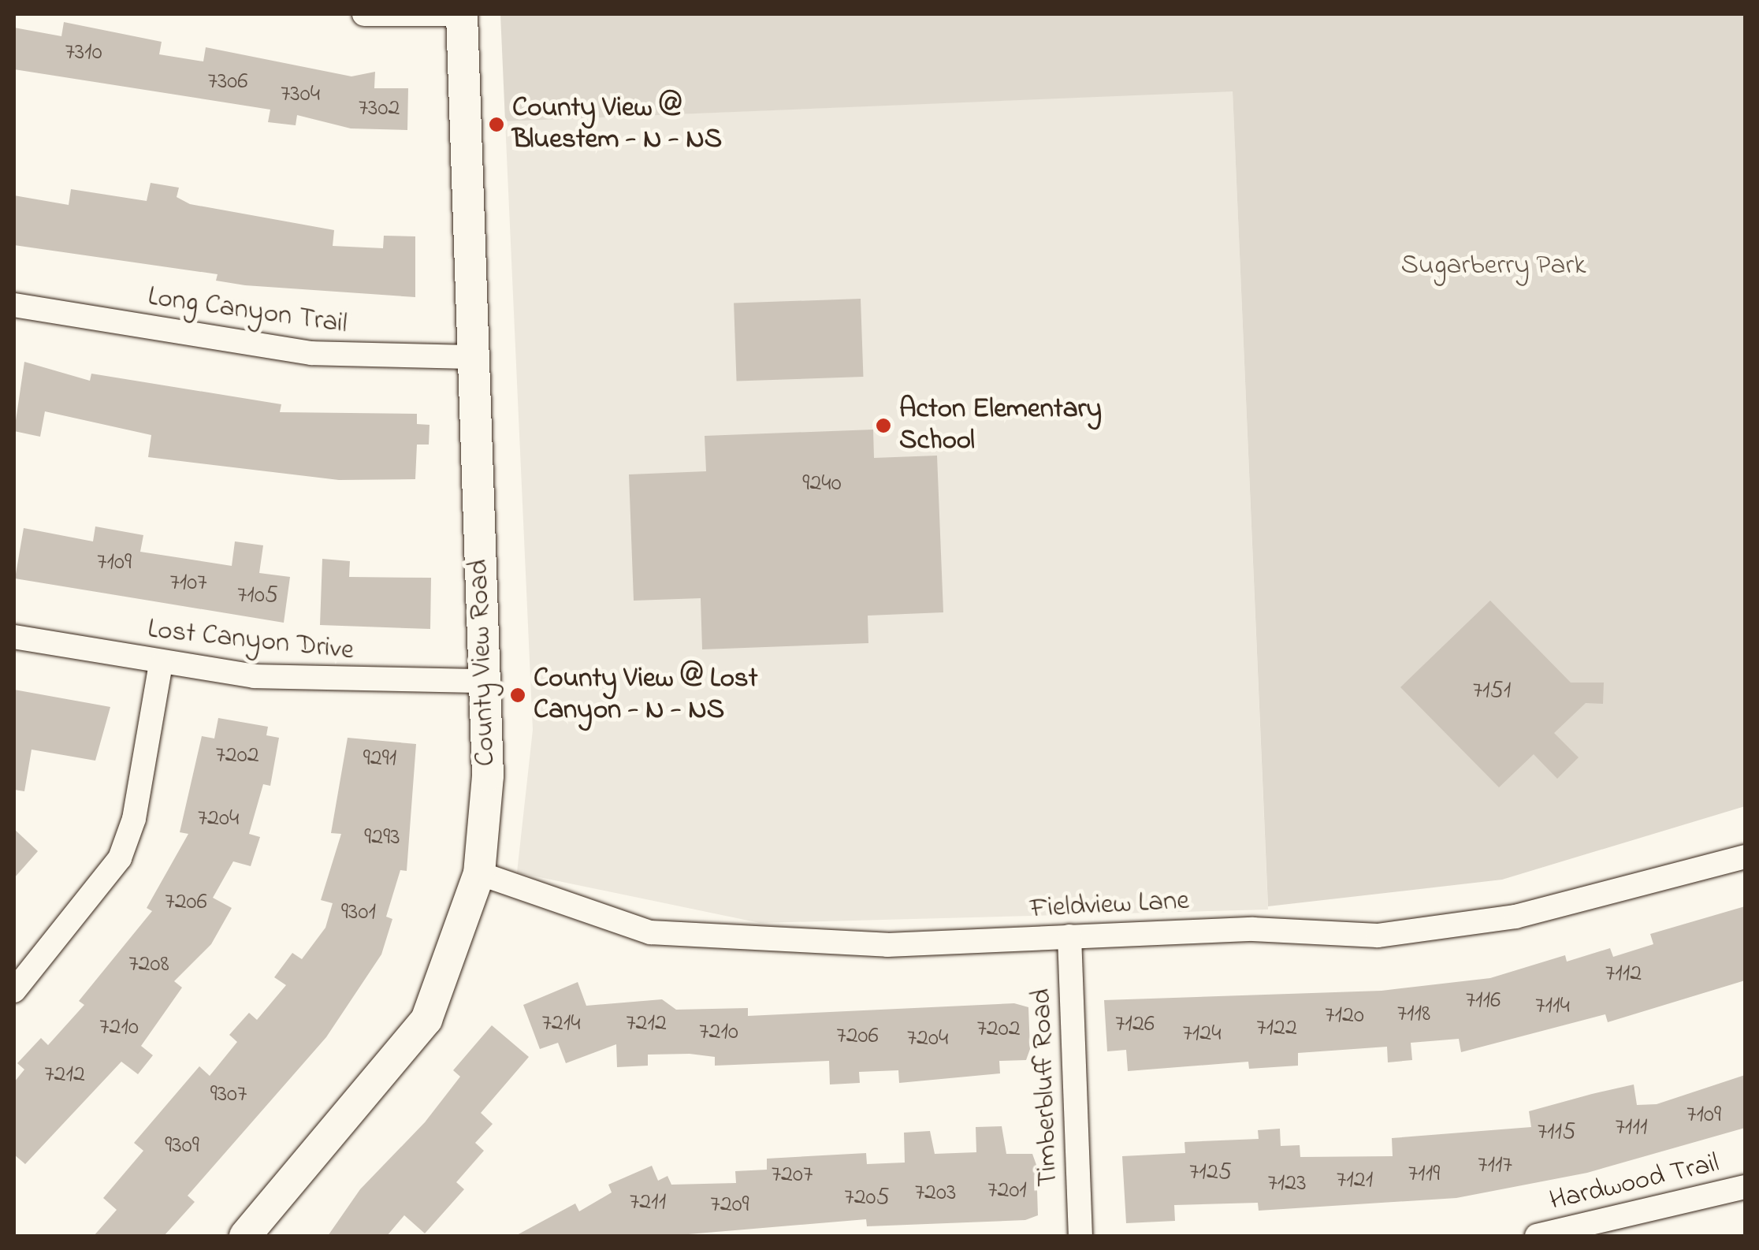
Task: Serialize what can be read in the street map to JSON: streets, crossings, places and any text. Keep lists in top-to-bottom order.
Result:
{
  "streets": {
    "street": [
      "Long Canyon Trail",
      "Lost Canyon Drive",
      "County View Road",
      "Fieldview Lane",
      "Timberbluff Road",
      "Hardwood Trail"
    ]
  },
  "crossings": [
    ["Long Canyon Trail", "County View Road"],
    ["Lost Canyon Drive", "County View Road"],
    ["County View Road", "Fieldview Lane"],
    ["Fieldview Lane", "Timberbluff Road"]
  ],
  "parks": ["Sugarberry Park"],
  "places": ["County View @ Bluestem - N - NS", "Acton Elementary School", "County View @ Lost Canyon - N - NS"],
  "house_numbers": [
    "7310",
    "7306",
    "7304",
    "7302",
    "9240",
    "7109",
    "7107",
    "7105",
    "7151",
    "7202",
    "9291",
    "7204",
    "9293",
    "7206",
    "9301",
    "7208",
    "7112",
    "7116",
    "7114",
    "7118",
    "7120",
    "7214",
    "7212",
    "7126",
    "7210",
    "7122",
    "7202",
    "7210",
    "7124",
    "7206",
    "7204",
    "7212",
    "9307",
    "7109",
    "7111",
    "7115",
    "9309",
    "7117",
    "7125",
    "7119",
    "7207",
    "7121",
    "7123",
    "7201",
    "7203",
    "7205",
    "7211",
    "7209"
  ]
}
